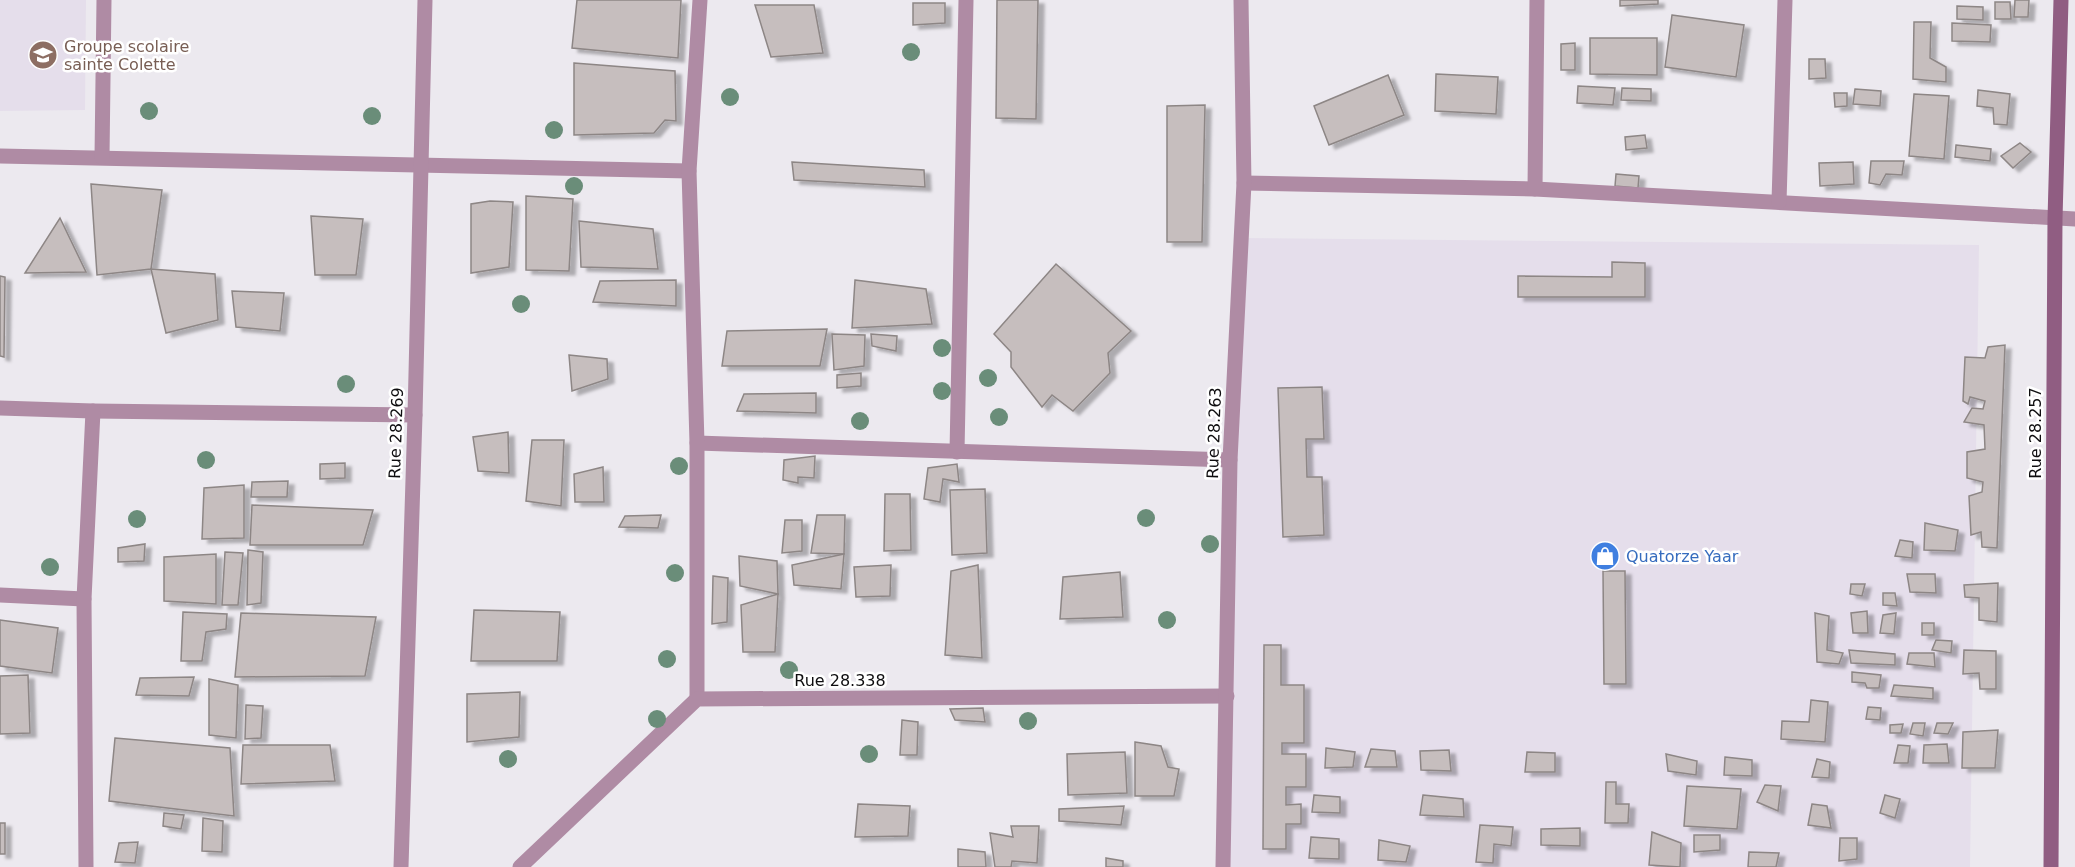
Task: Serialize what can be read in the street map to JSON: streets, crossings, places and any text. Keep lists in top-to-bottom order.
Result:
{
  "streets": {
    "street": [
      "Rue 28.269",
      "Rue 28.263",
      "Rue 28.257",
      "Rue 28.338"
    ]
  },
  "crossings": [
    ["Rue 28.263", "Rue 28.338"]
  ],
  "places": {
    "school or university": ["Groupe scolaire sainte Colette"],
    "shop": ["Quatorze Yaar"]
  }
}
